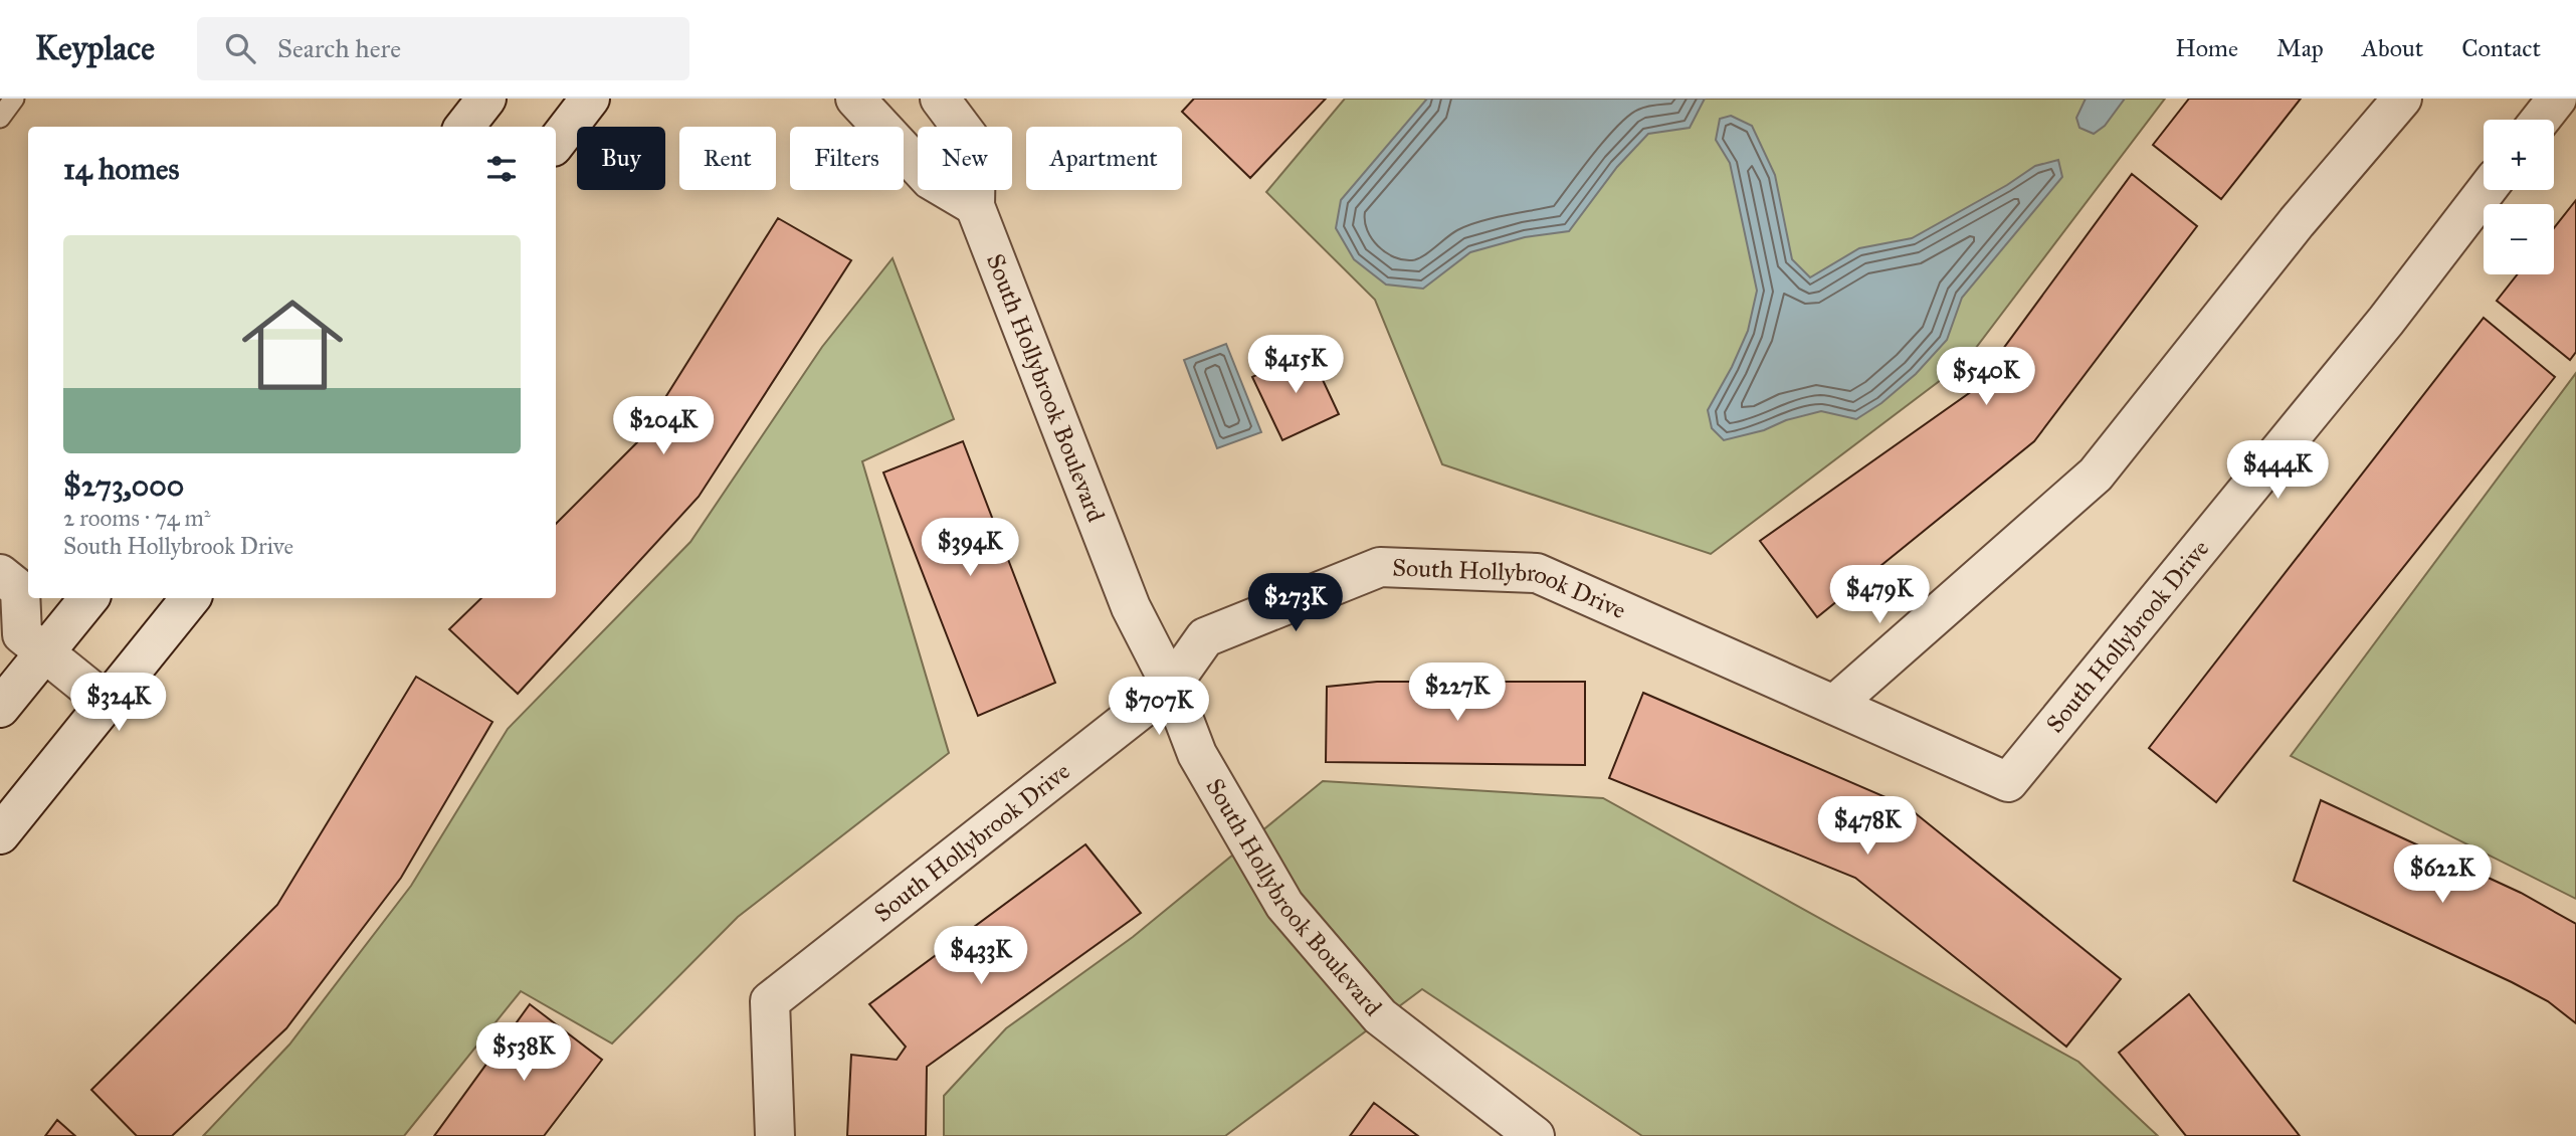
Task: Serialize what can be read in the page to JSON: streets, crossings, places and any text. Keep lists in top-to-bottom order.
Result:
{
  "streets": {
    "street": ["South Hollybrook Boulevard", "South Hollybrook Drive"]
  },
  "crossings": [
    ["South Hollybrook Boulevard", "South Hollybrook Drive"]
  ],
  "page": {
    "header": "Keyplace",
    "search": "Search here",
    "nav": [
      "Home",
      "Map",
      "About",
      "Contact"
    ],
    "map_buttons": ["+", "−"],
    "chip": [
      "Buy",
      "Rent",
      "Filters",
      "New",
      "Apartment"
    ],
    "heading": "14 homes",
    "list": [
      {
        "name": "$273,000",
        "note": "2 rooms · 74 m² · South Hollybrook Drive"
      }
    ],
    "price": [
      "$415K",
      "$540K",
      "$204K",
      "$444K",
      "$394K",
      "$479K",
      "$273K",
      "$227K",
      "$324K",
      "$707K",
      "$478K",
      "$622K",
      "$433K",
      "$538K"
    ]
  }
}
